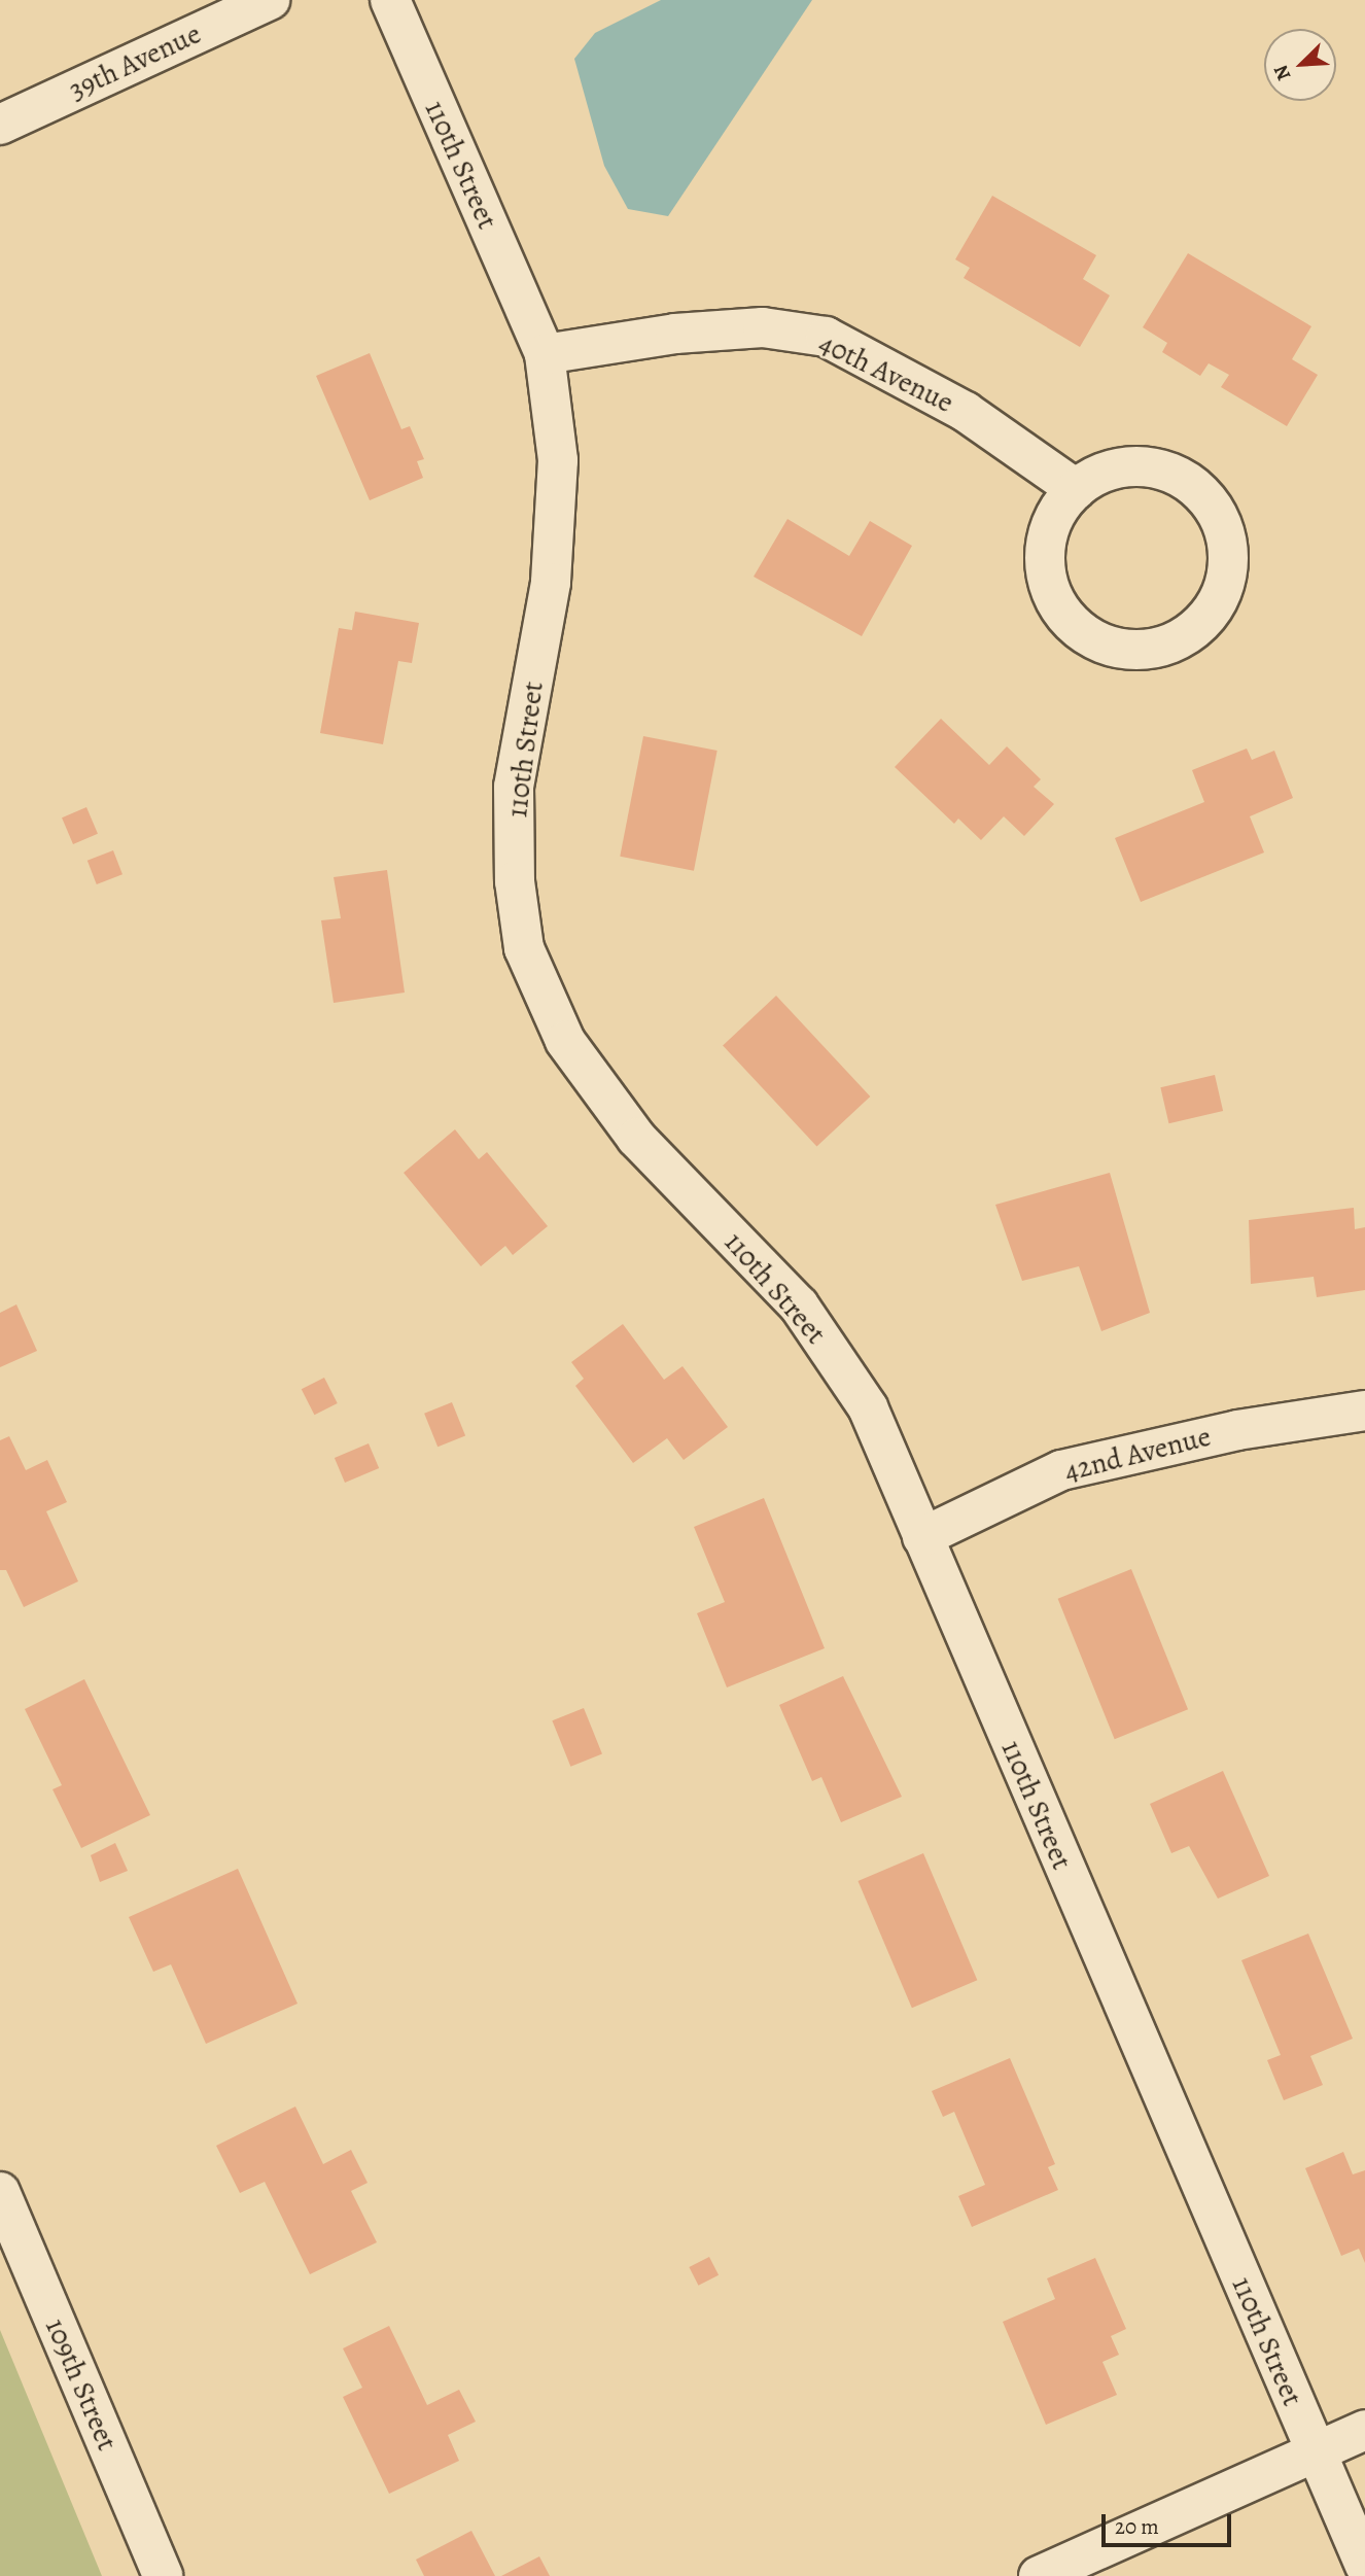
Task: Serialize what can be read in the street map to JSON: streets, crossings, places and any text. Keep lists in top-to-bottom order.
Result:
{
  "streets": {
    "street": [
      "39th Avenue",
      "110th Street",
      "40th Avenue",
      "42nd Avenue",
      "109th Street"
    ]
  },
  "crossings": [
    ["110th Street", "40th Avenue"],
    ["110th Street", "42nd Avenue"]
  ],
  "scale_bar": "20 m",
  "north": "bottom left"
}
